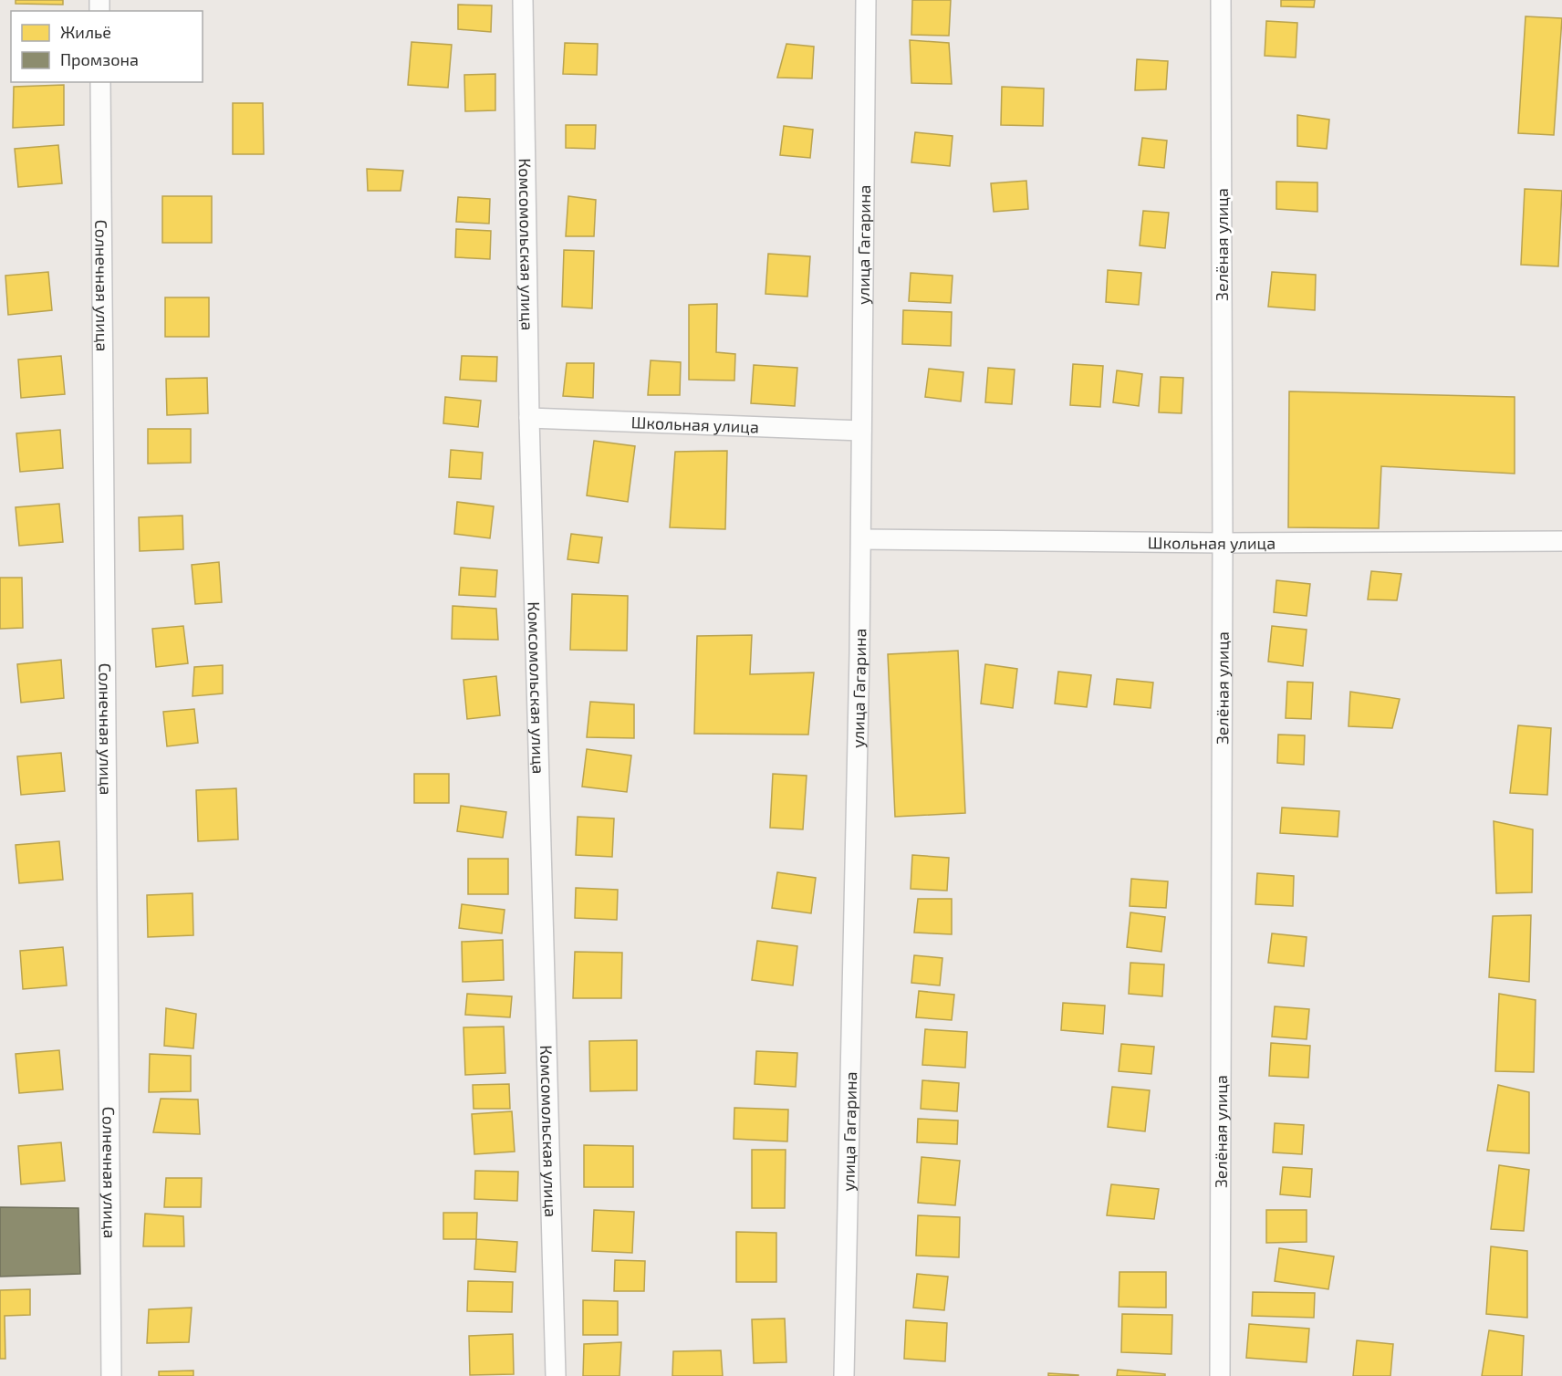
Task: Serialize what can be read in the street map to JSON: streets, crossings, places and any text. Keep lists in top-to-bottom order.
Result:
{
  "streets": {
    "street": [
      "Комсомольская улица",
      "улица Гагарина",
      "Зелёная улица",
      "Солнечная улица",
      "Школьная улица"
    ]
  },
  "crossings": [
    ["Комсомольская улица", "Школьная улица"],
    ["улица Гагарина", "Школьная улица"],
    ["Зелёная улица", "Школьная улица"]
  ],
  "legend": ["Жильё", "Промзона"]
}
